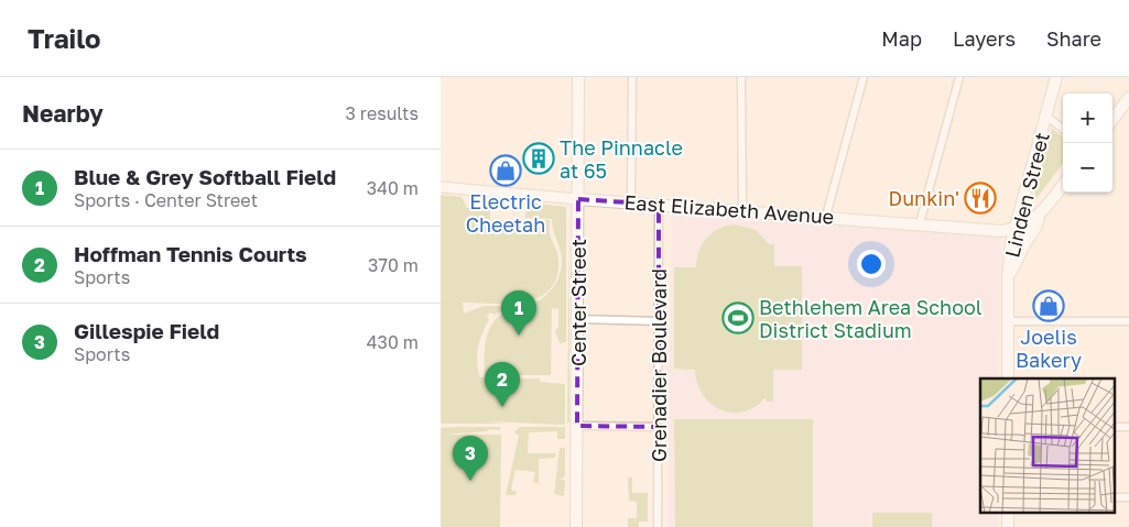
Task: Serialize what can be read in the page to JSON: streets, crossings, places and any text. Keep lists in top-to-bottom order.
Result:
{
  "streets": {
    "main road": ["Linden Street", "East Elizabeth Avenue", "Center Street"],
    "street": ["Grenadier Boulevard"]
  },
  "crossings": [
    ["Linden Street", "East Elizabeth Avenue"],
    ["East Elizabeth Avenue", "Center Street"],
    ["East Elizabeth Avenue", "Grenadier Boulevard"]
  ],
  "places": {
    "building": ["The Pinnacle at 65"],
    "shop": ["Electric Cheetah", "Joelis Bakery"],
    "restaurant": ["Dunkin'"],
    "sports": ["Bethlehem Area School District Stadium"]
  },
  "page": {
    "header": "Trailo",
    "nav": ["Map", "Layers", "Share"],
    "heading": ["Nearby", "3 results"],
    "map_buttons": ["+", "−"],
    "list": [
      {
        "mark": "1",
        "name": "Blue & Grey Softball Field",
        "note": "Sports · Center Street",
        "value": "340 m"
      },
      {
        "mark": "2",
        "name": "Hoffman Tennis Courts",
        "note": "Sports",
        "value": "370 m"
      },
      {
        "mark": "3",
        "name": "Gillespie Field",
        "note": "Sports",
        "value": "430 m"
      }
    ],
    "pins": ["1", "2", "3"]
  }
}
